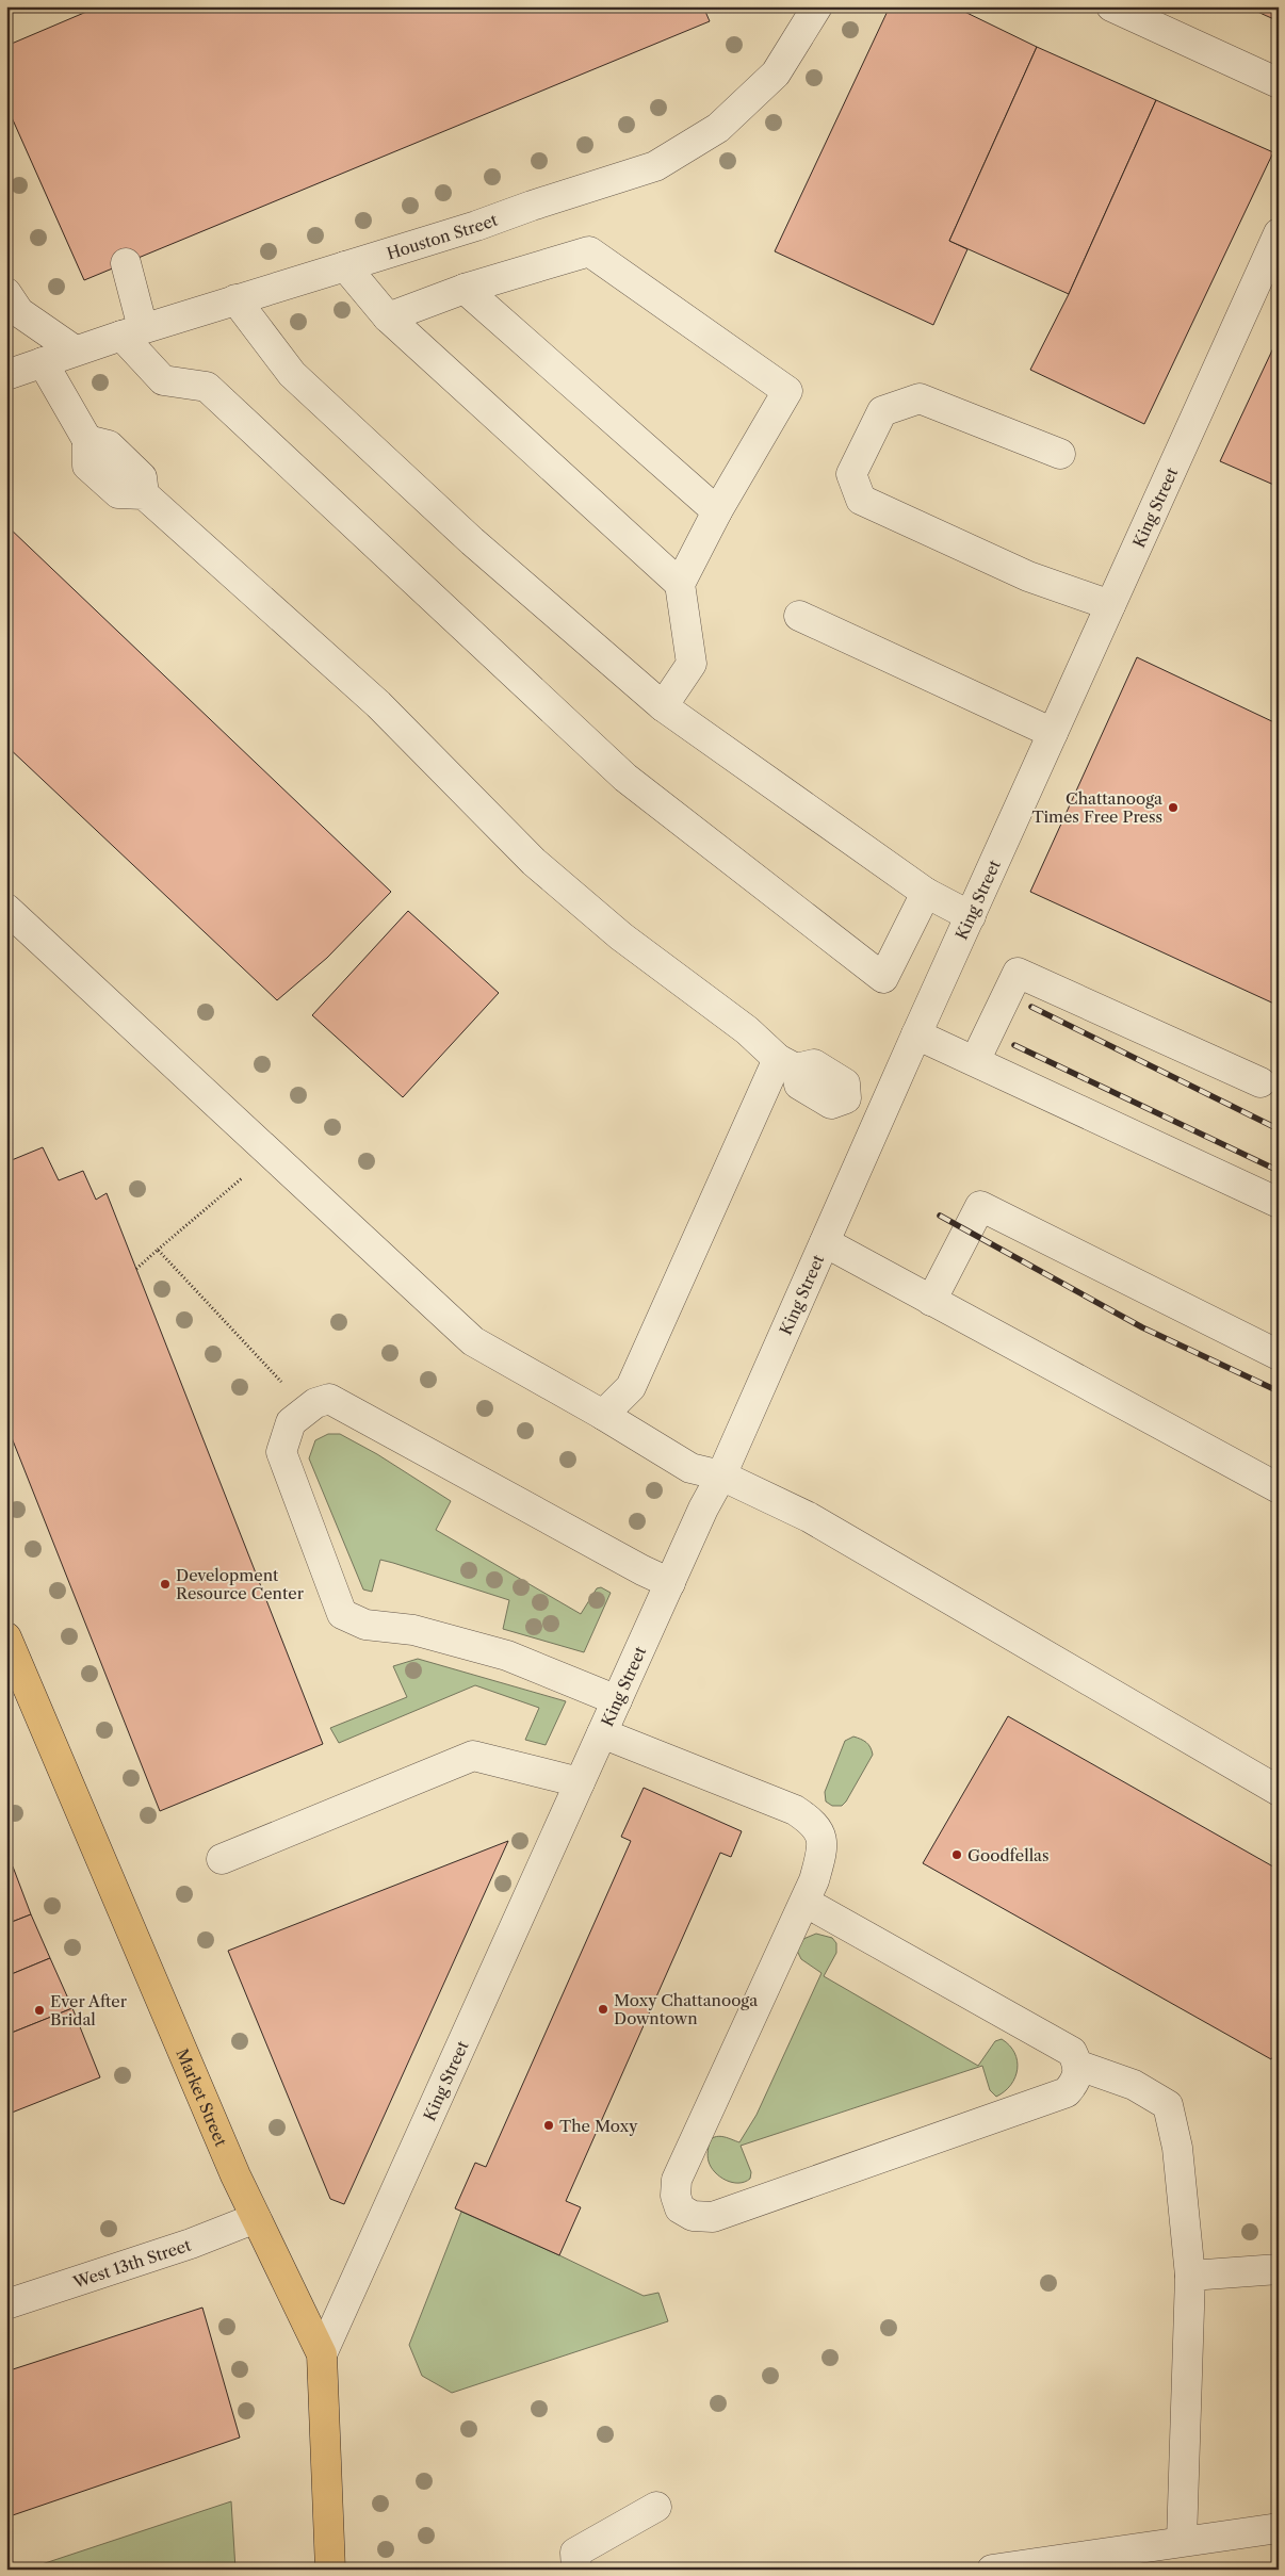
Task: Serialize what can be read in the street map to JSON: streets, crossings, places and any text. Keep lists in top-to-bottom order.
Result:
{
  "streets": {
    "main road": ["Market Street"],
    "street": ["Houston Street", "King Street", "West 13th Street"]
  },
  "crossings": [
    ["King Street", "Market Street"],
    ["Market Street", "West 13th Street"]
  ],
  "places": [
    "Chattanooga Times Free Press",
    "Development Resource Center",
    "Goodfellas",
    "Moxy Chattanooga Downtown",
    "Ever After Bridal",
    "The Moxy"
  ]
}
